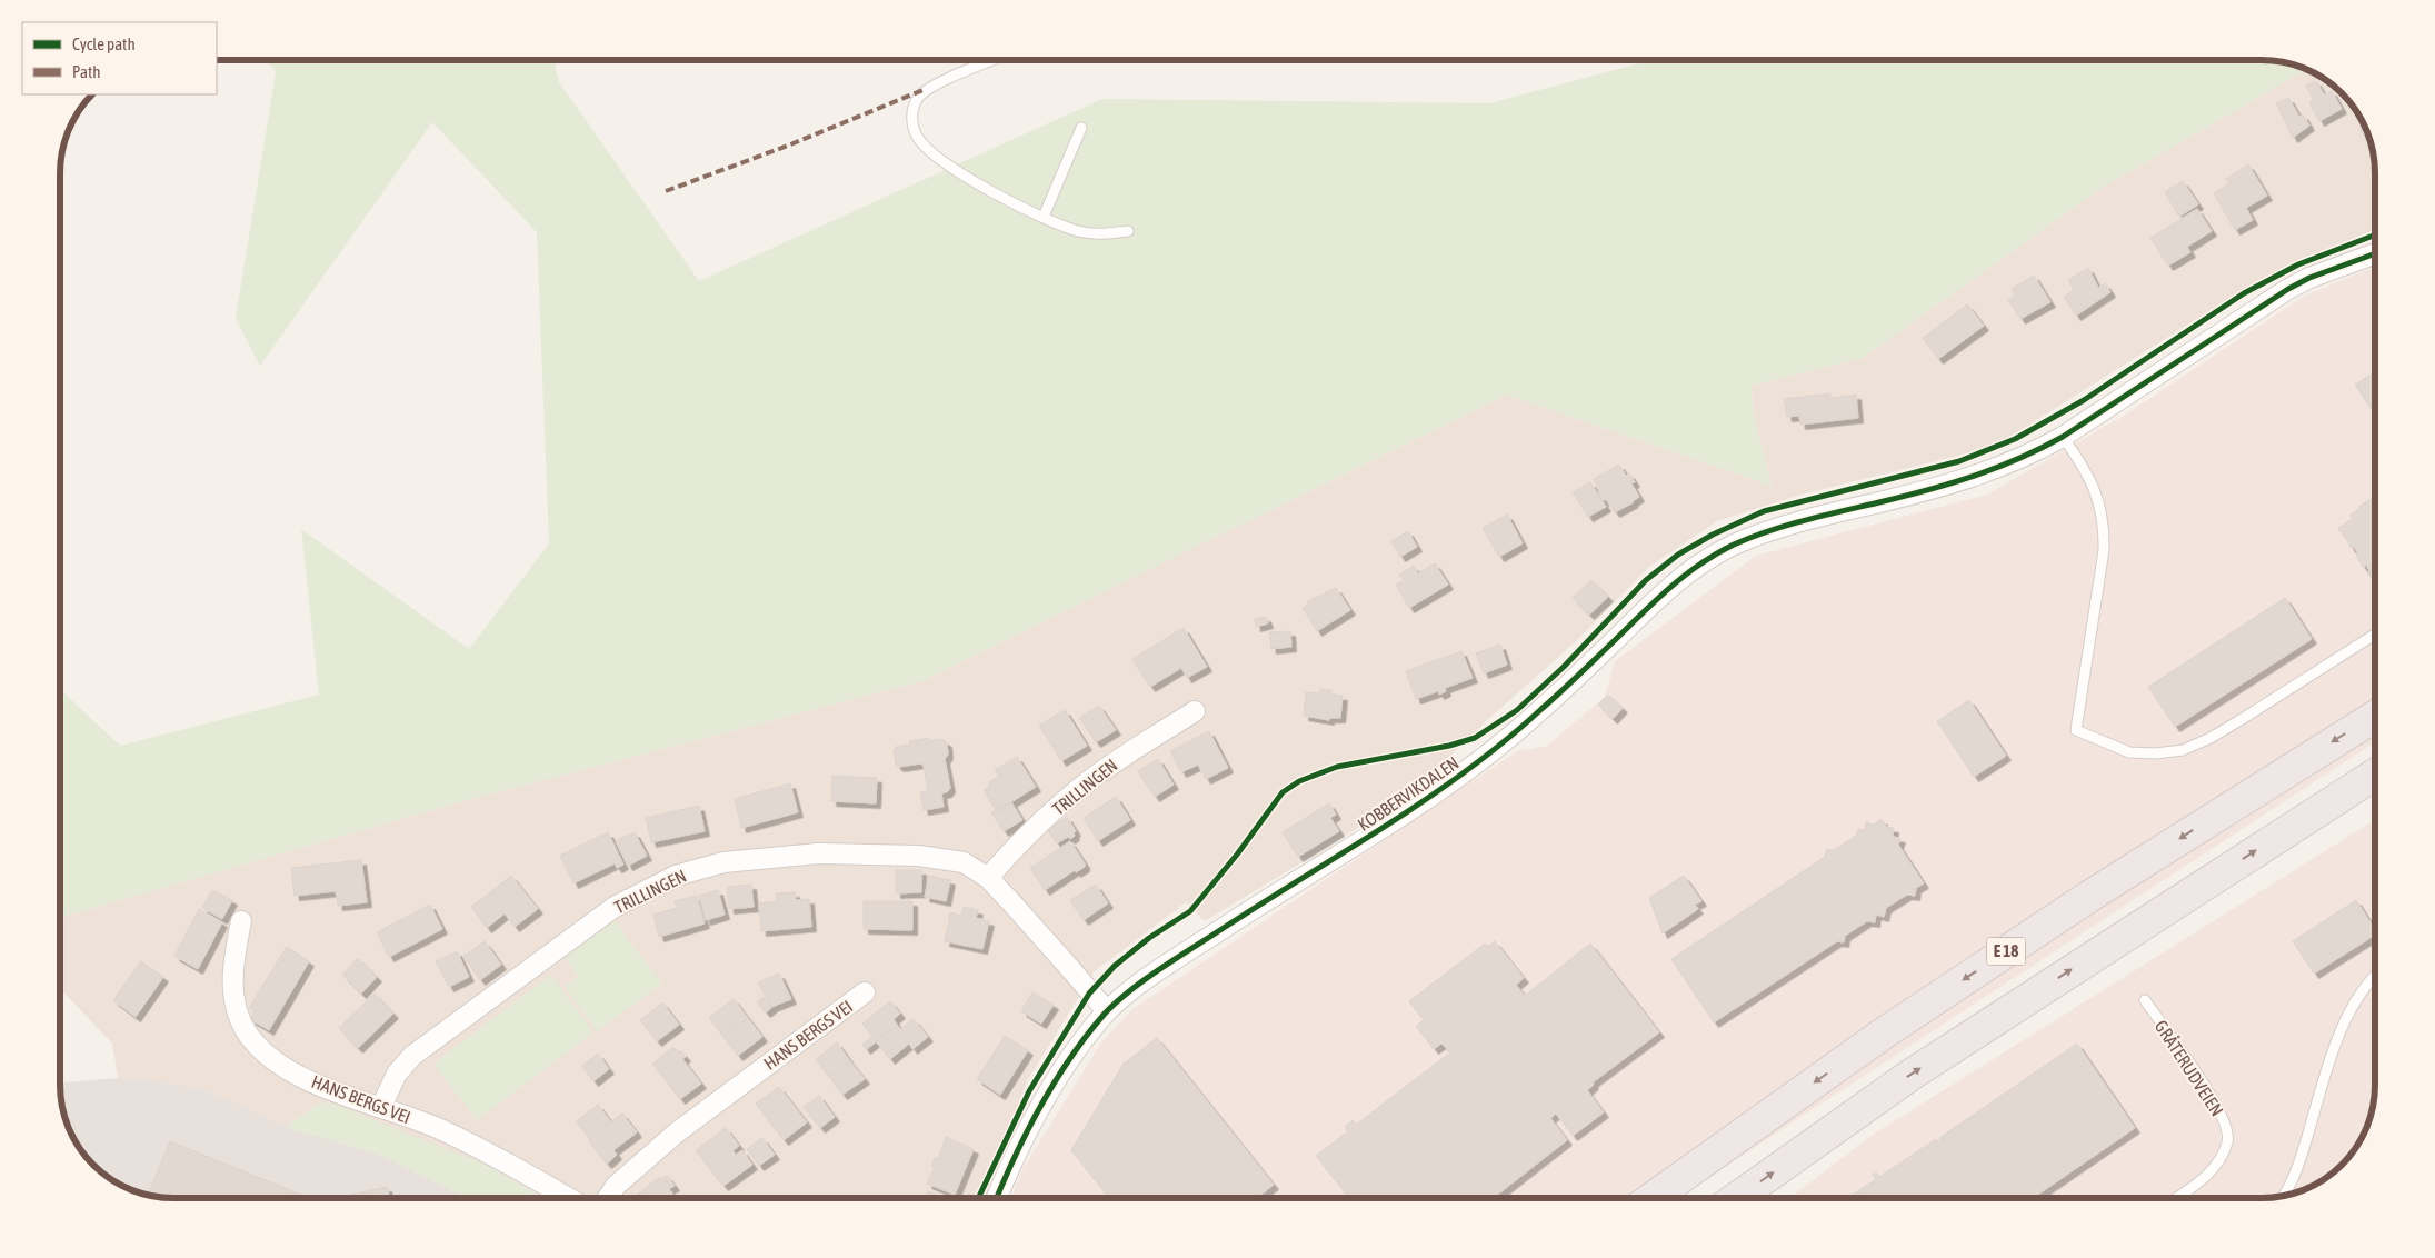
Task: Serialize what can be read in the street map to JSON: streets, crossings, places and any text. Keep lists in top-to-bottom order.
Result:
{
  "streets": {
    "highway": ["E 18"],
    "street": ["TRILLINGEN", "KOBBERVIKDALEN", "HANS BERGS VEI"],
    "lane": ["GRÅTERUDVEIEN"]
  },
  "crossings": [
    ["TRILLINGEN", "KOBBERVIKDALEN"],
    ["TRILLINGEN", "HANS BERGS VEI"]
  ],
  "legend": ["Cycle path", "Path"]
}
